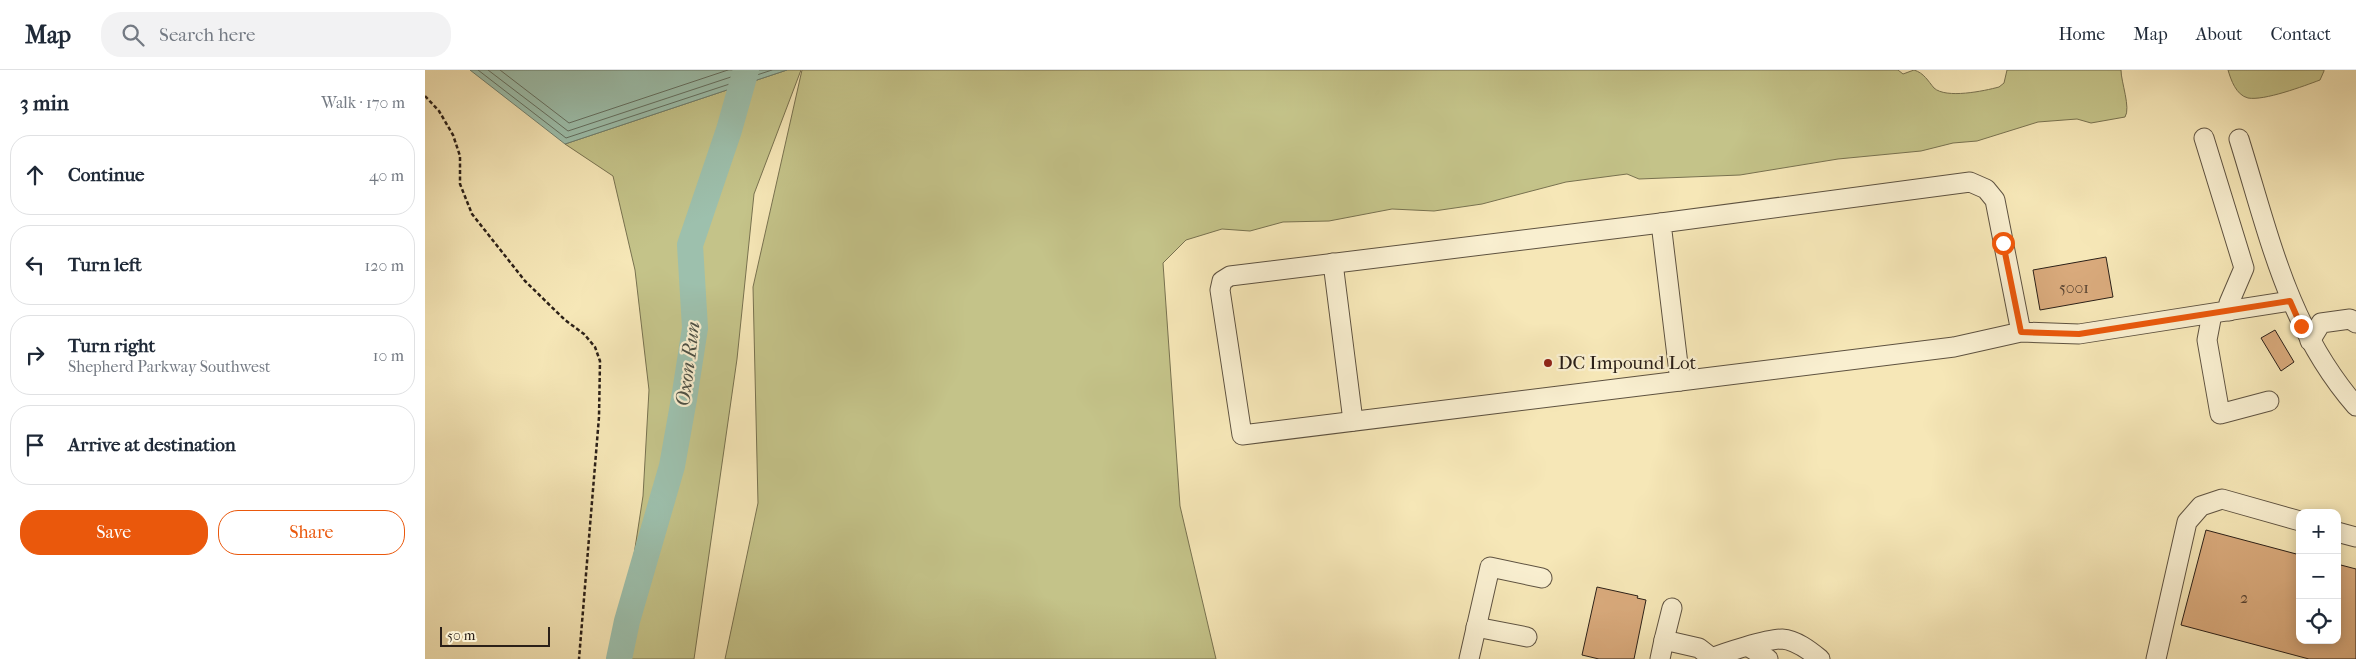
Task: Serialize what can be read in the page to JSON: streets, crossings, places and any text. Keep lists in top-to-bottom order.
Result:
{
  "water": ["Oxon Run"],
  "places": ["DC Impound Lot"],
  "house_numbers": ["5001", "2"],
  "scale_bar": "50 m",
  "page": {
    "header": "Map",
    "search": "Search here",
    "nav": [
      "Home",
      "Map",
      "About",
      "Contact"
    ],
    "heading": ["3 min", "Walk · 170 m"],
    "list": [
      ["Continue", "40 m"],
      ["Turn left", "120 m"],
      ["Turn right", "Shepherd Parkway Southwest", "10 m"],
      "Arrive at destination"
    ],
    "buttons": ["Save", "Share"],
    "map_buttons": ["+", "−"],
    "scale": "50 m"
  }
}
